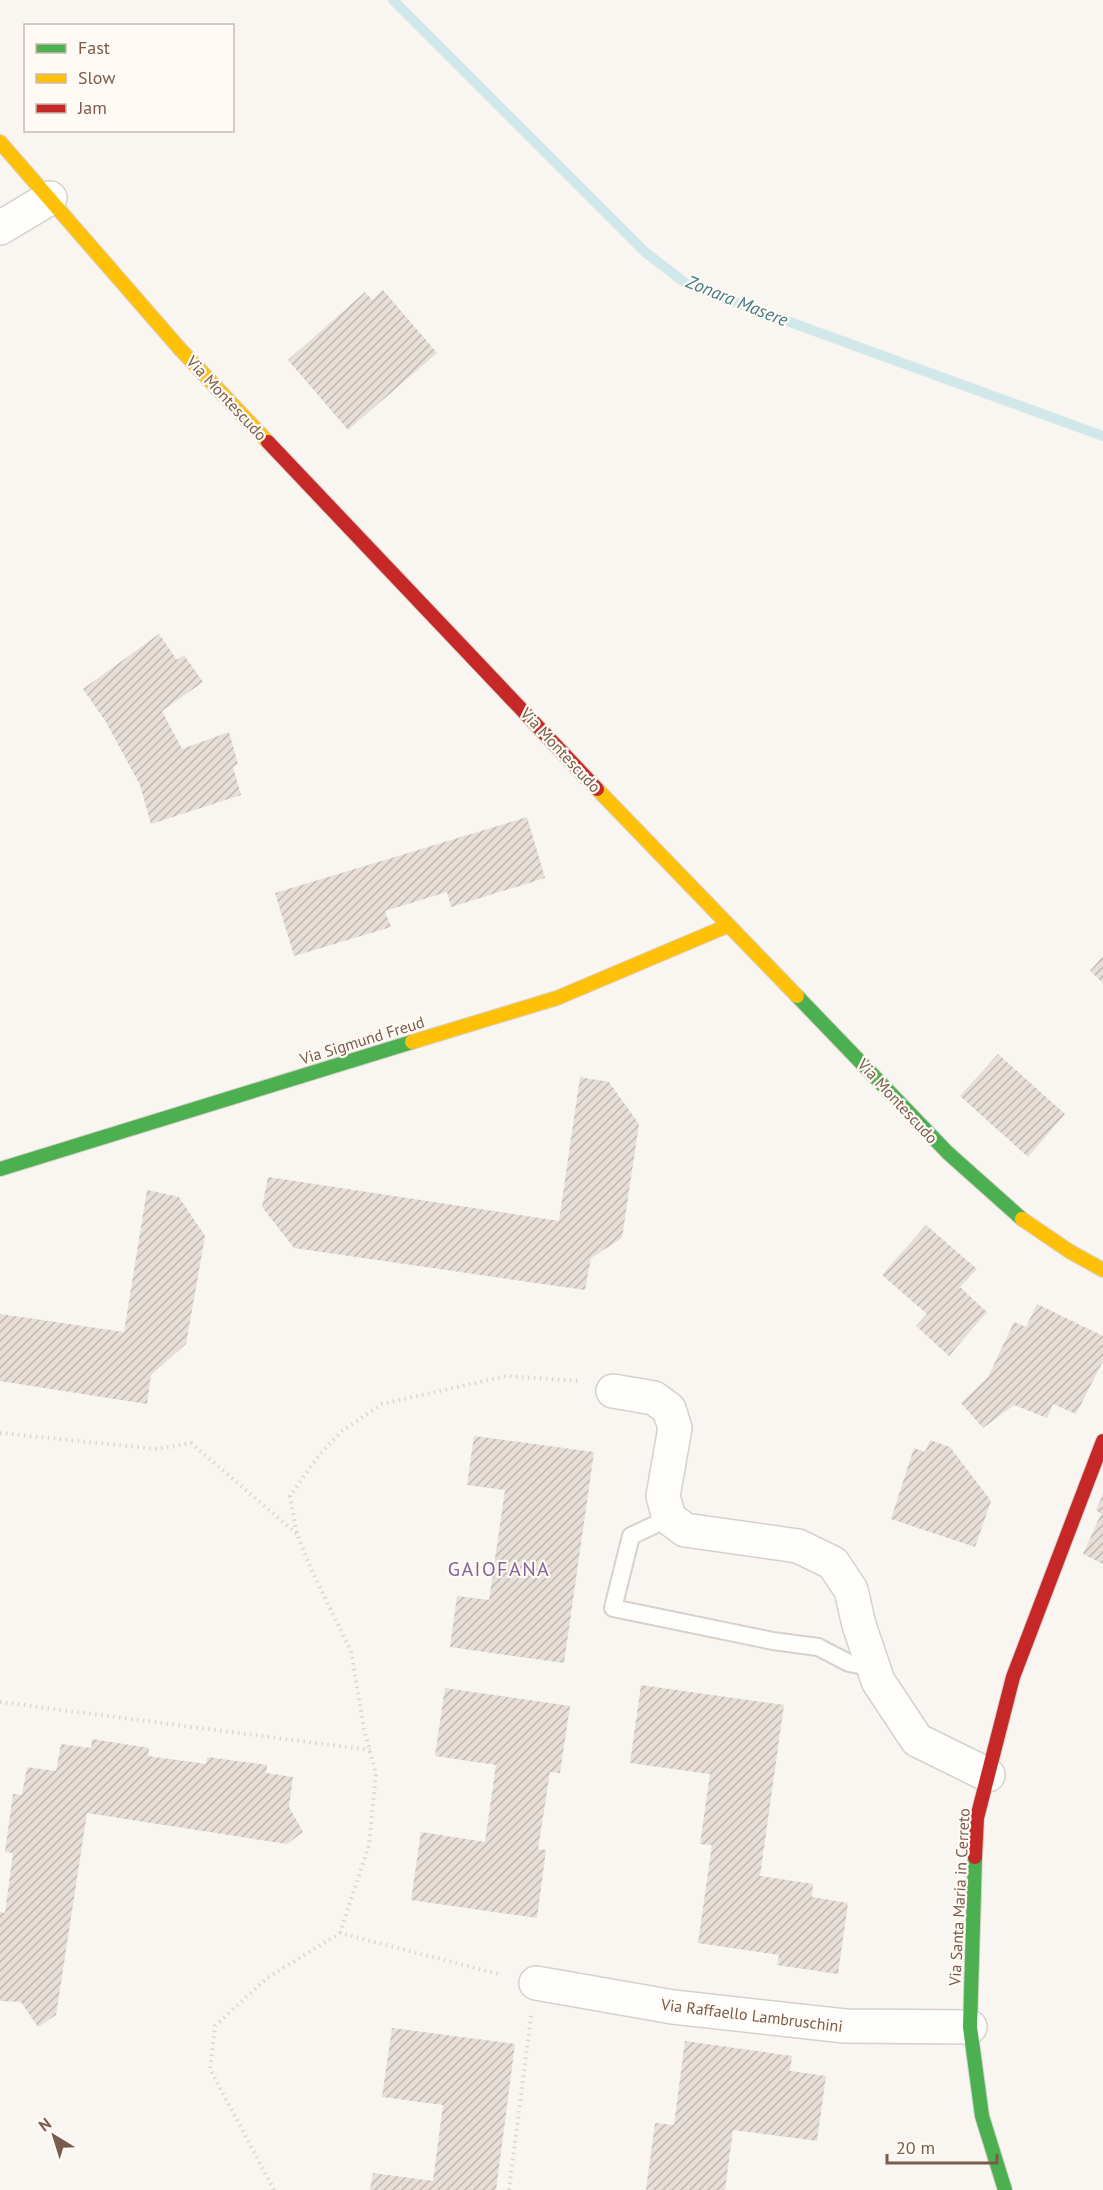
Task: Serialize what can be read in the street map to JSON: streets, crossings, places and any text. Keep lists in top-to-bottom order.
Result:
{
  "streets": {
    "street": [
      "Via Montescudo",
      "Via Sigmund Freud",
      "Via Santa Maria in Cerreto",
      "Via Raffaello Lambruschini"
    ]
  },
  "crossings": [
    ["Via Montescudo", "Via Sigmund Freud"],
    ["Via Santa Maria in Cerreto", "Via Raffaello Lambruschini"]
  ],
  "districts": ["GAIOFANA"],
  "water": ["Zonara Masere"],
  "legend": ["Fast", "Slow", "Jam"],
  "scale_bar": "20 m",
  "north": "top left"
}
